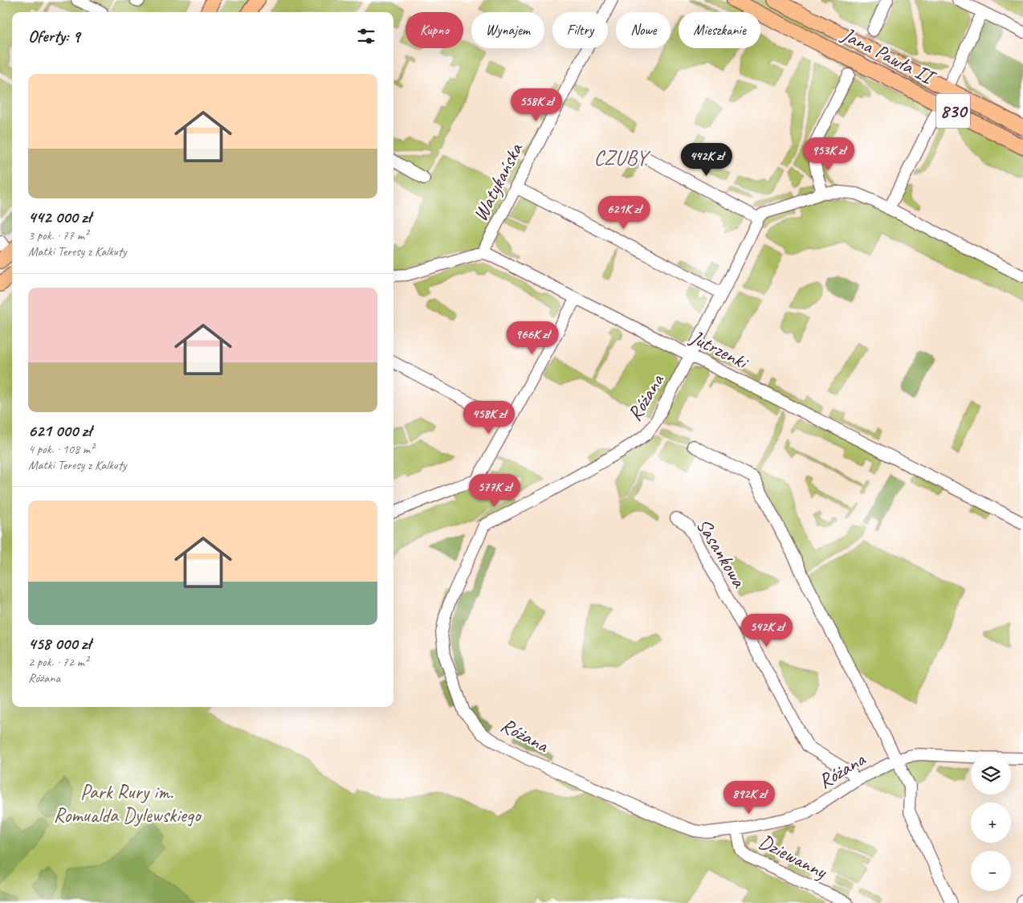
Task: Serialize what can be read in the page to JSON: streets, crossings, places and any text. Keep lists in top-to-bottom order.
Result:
{
  "streets": {
    "main road": ["Jana Pawła II", "830"],
    "street": [
      "Watykańska",
      "Jutrzenki",
      "Różana",
      "Sasankowa",
      "Dziewanny"
    ]
  },
  "crossings": [
    ["Watykańska", "Jutrzenki"],
    ["Jutrzenki", "Różana"],
    ["Różana", "Sasankowa"],
    ["Różana", "Dziewanny"]
  ],
  "districts": ["CZUBY"],
  "parks": ["Park Rury im. Romualda Dylewskiego"],
  "page": {
    "chip": [
      "Kupno",
      "Wynajem",
      "Filtry",
      "Nowe",
      "Mieszkanie"
    ],
    "heading": "Oferty: 9",
    "list": [
      {
        "name": "442 000 zł",
        "note": "3 pok. · 77 m² · Matki Teresy z Kalkuty"
      },
      {
        "name": "621 000 zł",
        "note": "4 pok. · 108 m² · Matki Teresy z Kalkuty"
      },
      {
        "name": "458 000 zł",
        "note": "2 pok. · 72 m² · Różana"
      }
    ],
    "price": [
      "558K zł",
      "953K zł",
      "442K zł",
      "621K zł",
      "966K zł",
      "458K zł",
      "577K zł",
      "542K zł",
      "892K zł"
    ],
    "map_buttons": ["+", "−"]
  }
}
